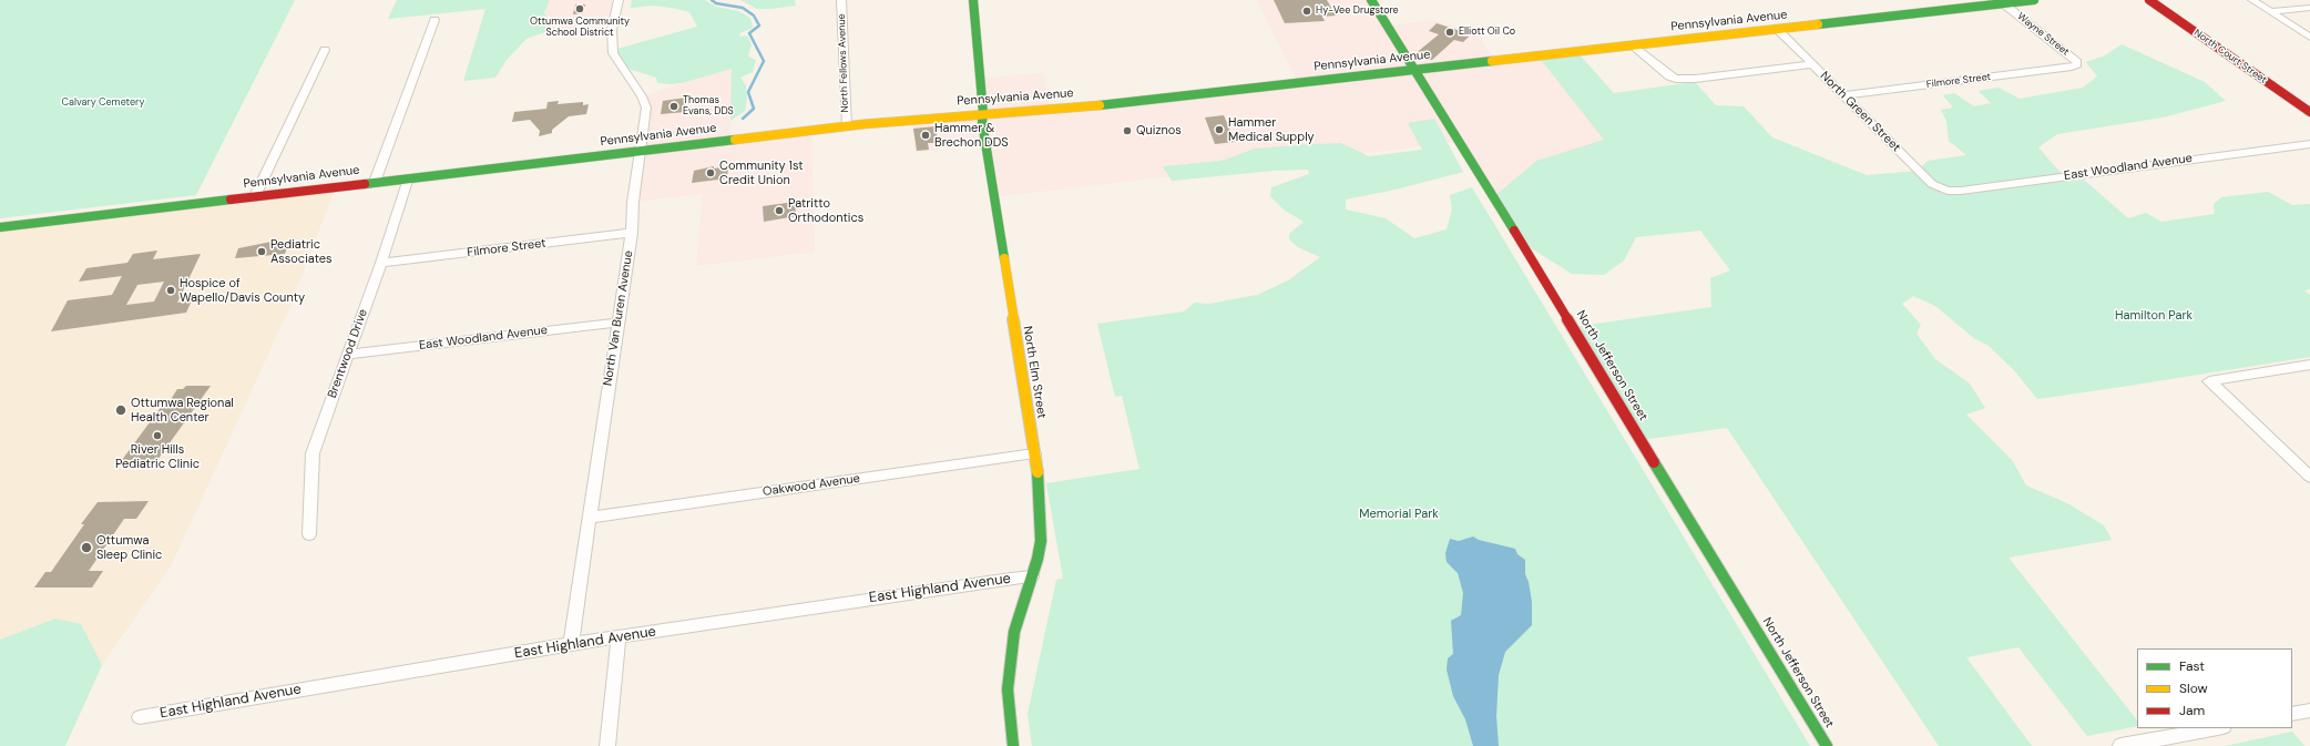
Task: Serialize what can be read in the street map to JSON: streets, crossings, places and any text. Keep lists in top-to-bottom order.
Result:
{
  "streets": {
    "main road": [
      "Pennsylvania Avenue",
      "North Court Street",
      "North Jefferson Street",
      "North Elm Street"
    ],
    "street": [
      "Wayne Street",
      "North Fellows Avenue",
      "Filmore Street",
      "North Green Street",
      "East Woodland Avenue",
      "North Van Buren Avenue",
      "Brentwood Drive",
      "Oakwood Avenue",
      "East Highland Avenue"
    ]
  },
  "crossings": [
    ["Pennsylvania Avenue", "Wayne Street"],
    ["Pennsylvania Avenue", "North Fellows Avenue"],
    ["Pennsylvania Avenue", "North Green Street"],
    ["Pennsylvania Avenue", "North Van Buren Avenue"],
    ["Pennsylvania Avenue", "Brentwood Drive"],
    ["Pennsylvania Avenue", "North Jefferson Street"],
    ["Pennsylvania Avenue", "North Elm Street"],
    ["Wayne Street", "Filmore Street"],
    ["Filmore Street", "North Green Street"],
    ["Filmore Street", "North Van Buren Avenue"],
    ["Filmore Street", "Brentwood Drive"],
    ["North Green Street", "East Woodland Avenue"],
    ["East Woodland Avenue", "North Van Buren Avenue"],
    ["East Woodland Avenue", "Brentwood Drive"],
    ["North Van Buren Avenue", "Oakwood Avenue"],
    ["North Van Buren Avenue", "East Highland Avenue"],
    ["North Elm Street", "Oakwood Avenue"],
    ["North Elm Street", "East Highland Avenue"]
  ],
  "parks": ["Calvary Cemetery", "Hamilton Park", "Memorial Park"],
  "places": [
    "Ottumwa Community School District",
    "Hy-Vee Drugstore",
    "Elliott Oil Co",
    "Thomas Evans, DDS",
    "Hammer Medical Supply",
    "Quiznos",
    "Hammer & Brechon DDS",
    "Community 1st Credit Union",
    "Patritto Orthodontics",
    "Pediatric Associates",
    "Hospice of Wapello/Davis County",
    "Ottumwa Regional Health Center",
    "River Hills Pediatric Clinic",
    "Ottumwa Sleep Clinic"
  ],
  "legend": ["Fast", "Slow", "Jam"]
}
